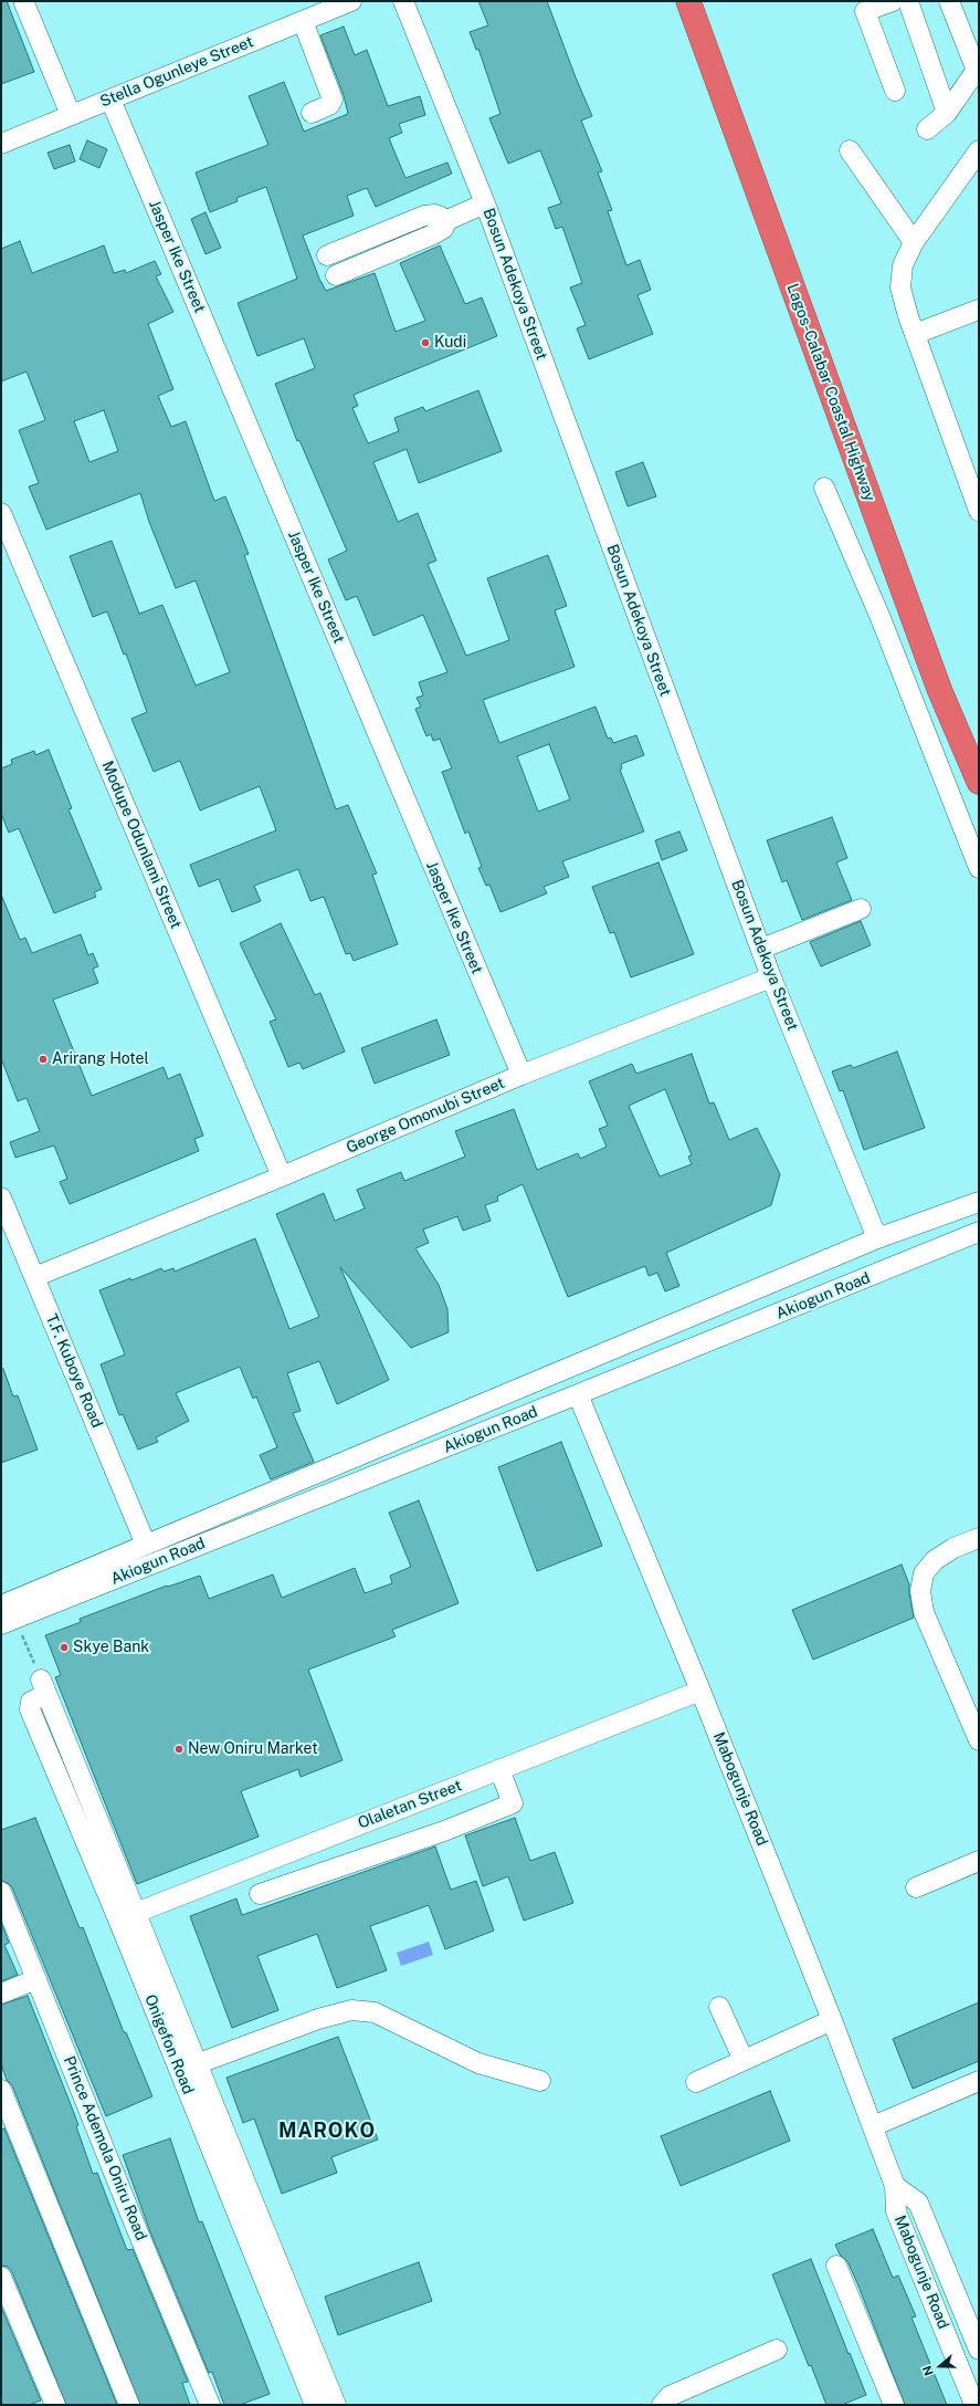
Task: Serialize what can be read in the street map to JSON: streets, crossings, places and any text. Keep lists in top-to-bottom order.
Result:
{
  "streets": {
    "highway": ["Lagos-Calabar Coastal Highway"],
    "street": [
      "Stella Ogunleye Street",
      "Jasper Ike Street",
      "Bosun Adekoya Street",
      "Modupe Odunlami Street",
      "George Omonubi Street",
      "Akiogun Road",
      "T.F. Kuboye Road",
      "Mabogunje Road",
      "Olaletan Street",
      "Onigefon Road",
      "Prince Ademola Oniru Road"
    ]
  },
  "crossings": [
    ["Stella Ogunleye Street", "Jasper Ike Street"],
    ["Jasper Ike Street", "George Omonubi Street"],
    ["Bosun Adekoya Street", "George Omonubi Street"],
    ["Modupe Odunlami Street", "George Omonubi Street"],
    ["George Omonubi Street", "T.F. Kuboye Road"],
    ["Akiogun Road", "Mabogunje Road"],
    ["Mabogunje Road", "Olaletan Street"],
    ["Olaletan Street", "Onigefon Road"]
  ],
  "districts": ["MAROKO"],
  "places": [
    "Kudi",
    "Arirang Hotel",
    "Skye Bank",
    "New Oniru Market"
  ],
  "north": "left"
}
